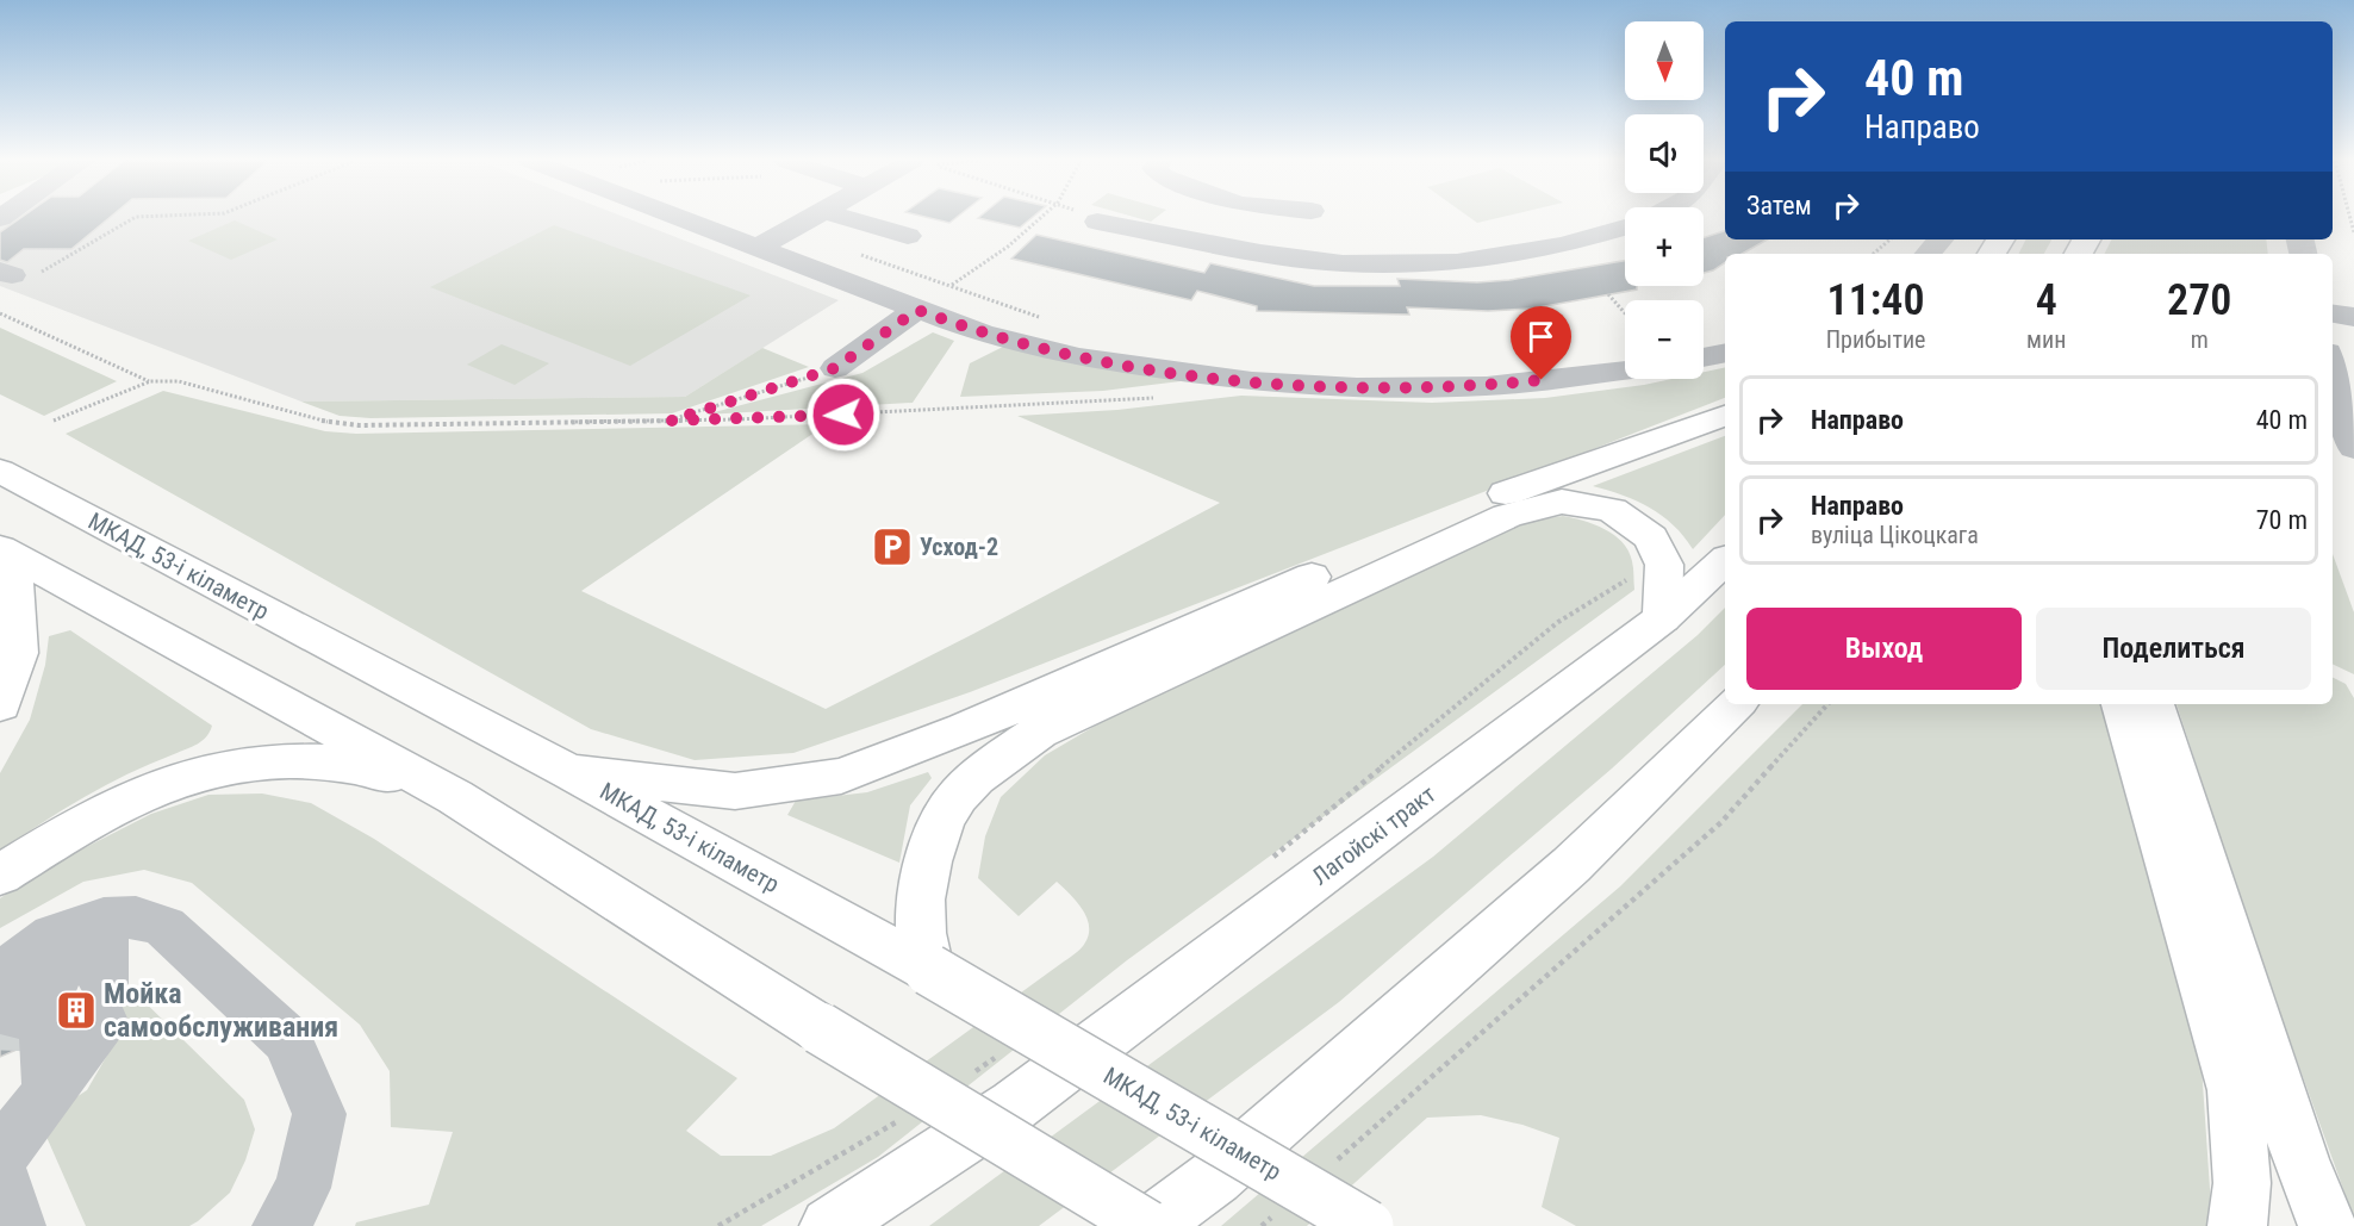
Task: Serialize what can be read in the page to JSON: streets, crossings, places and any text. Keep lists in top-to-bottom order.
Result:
{
  "streets": {
    "main road": ["МКАД, 53-і кіламетр", "Лагойскі тракт"]
  },
  "places": {
    "parking": ["Усход-2"],
    "building": ["Мойка самообслуживания"]
  },
  "north": "bottom",
  "page": {
    "map_buttons": ["+", "−"],
    "turn": ["40 m", "Направо"],
    "then": "Затем",
    "eta": [
      "11:40",
      "Прибытие",
      "4",
      "мин",
      "270",
      "m"
    ],
    "list": [
      {
        "name": "Направо",
        "value": "40 m"
      },
      {
        "name": "Направо",
        "note": "вуліца Цікоцкага",
        "value": "70 m"
      }
    ],
    "buttons": ["Выход", "Поделиться"]
  }
}
